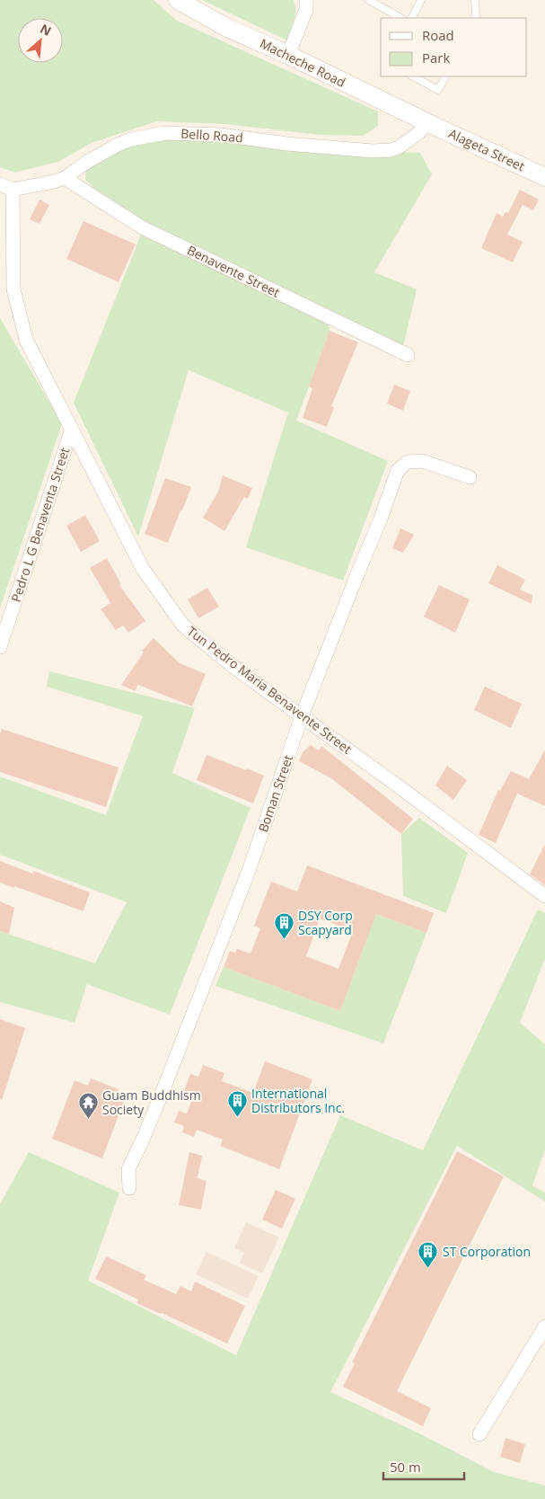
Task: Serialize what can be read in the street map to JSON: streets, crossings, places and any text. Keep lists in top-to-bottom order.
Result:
{
  "streets": {
    "main road": ["Macheche Road", "Alageta Street"],
    "street": [
      "Bello Road",
      "Benavente Street",
      "Pedro L G Benaventa Street",
      "Tun Pedro Maria Benavente Street",
      "Boman Street"
    ]
  },
  "crossings": [
    ["Macheche Road", "Bello Road"],
    ["Macheche Road", "Alageta Street"],
    ["Bello Road", "Alageta Street"],
    ["Bello Road", "Benavente Street"],
    ["Bello Road", "Tun Pedro Maria Benavente Street"],
    ["Pedro L G Benaventa Street", "Tun Pedro Maria Benavente Street"],
    ["Tun Pedro Maria Benavente Street", "Boman Street"]
  ],
  "places": {
    "building": ["DSY Corp Scapyard", "International Distributors Inc.", "ST Corporation"],
    "temple": ["Guam Buddhism Society"]
  },
  "legend": ["Road", "Park"],
  "scale_bar": "50 m",
  "north": "top right"
}
